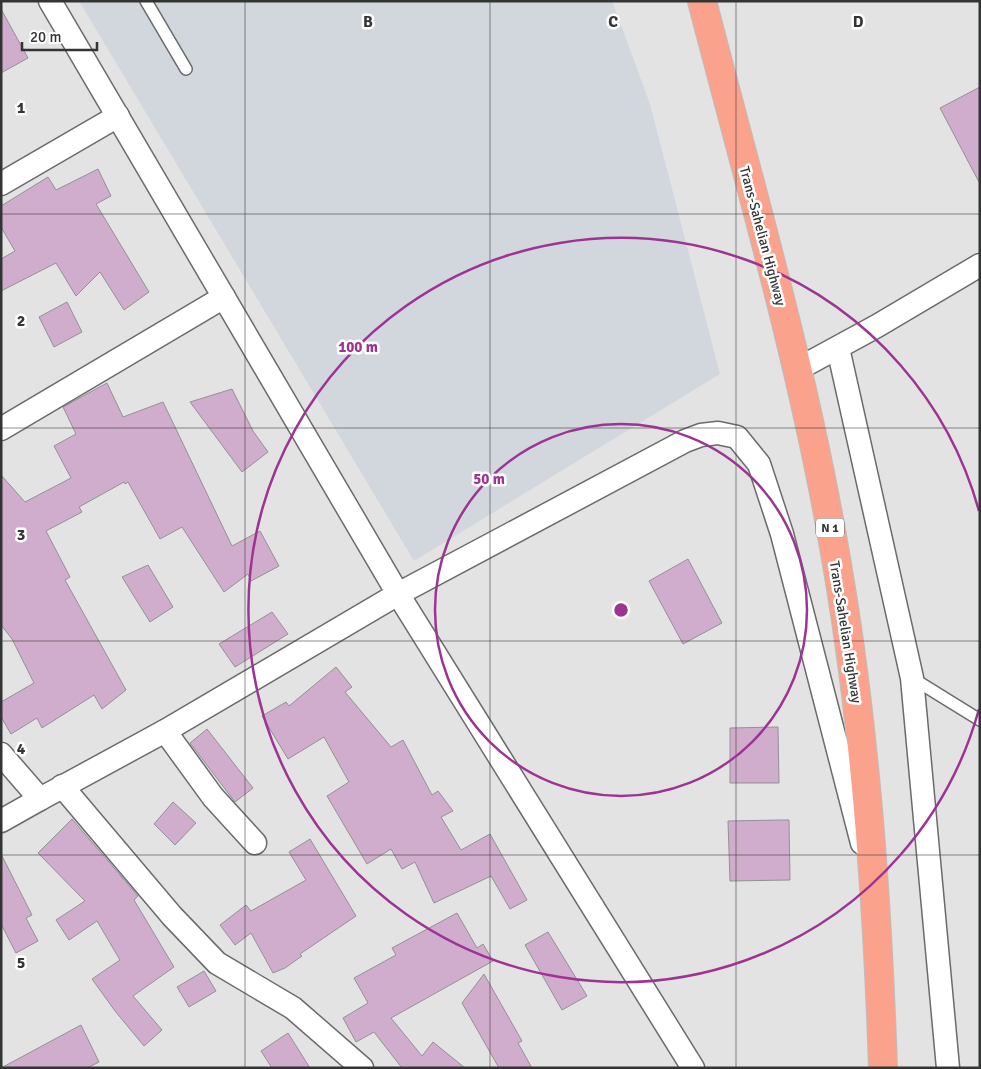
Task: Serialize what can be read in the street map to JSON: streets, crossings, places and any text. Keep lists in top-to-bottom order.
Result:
{
  "streets": {
    "highway": ["Trans-Sahelian Highway", "N 1"]
  },
  "scale_bar": "20 m",
  "grid": {
    "columns": ["B", "C", "D"],
    "rows": [
      "1",
      "2",
      "3",
      "4",
      "5"
    ]
  },
  "rings": ["100 m", "50 m"]
}
